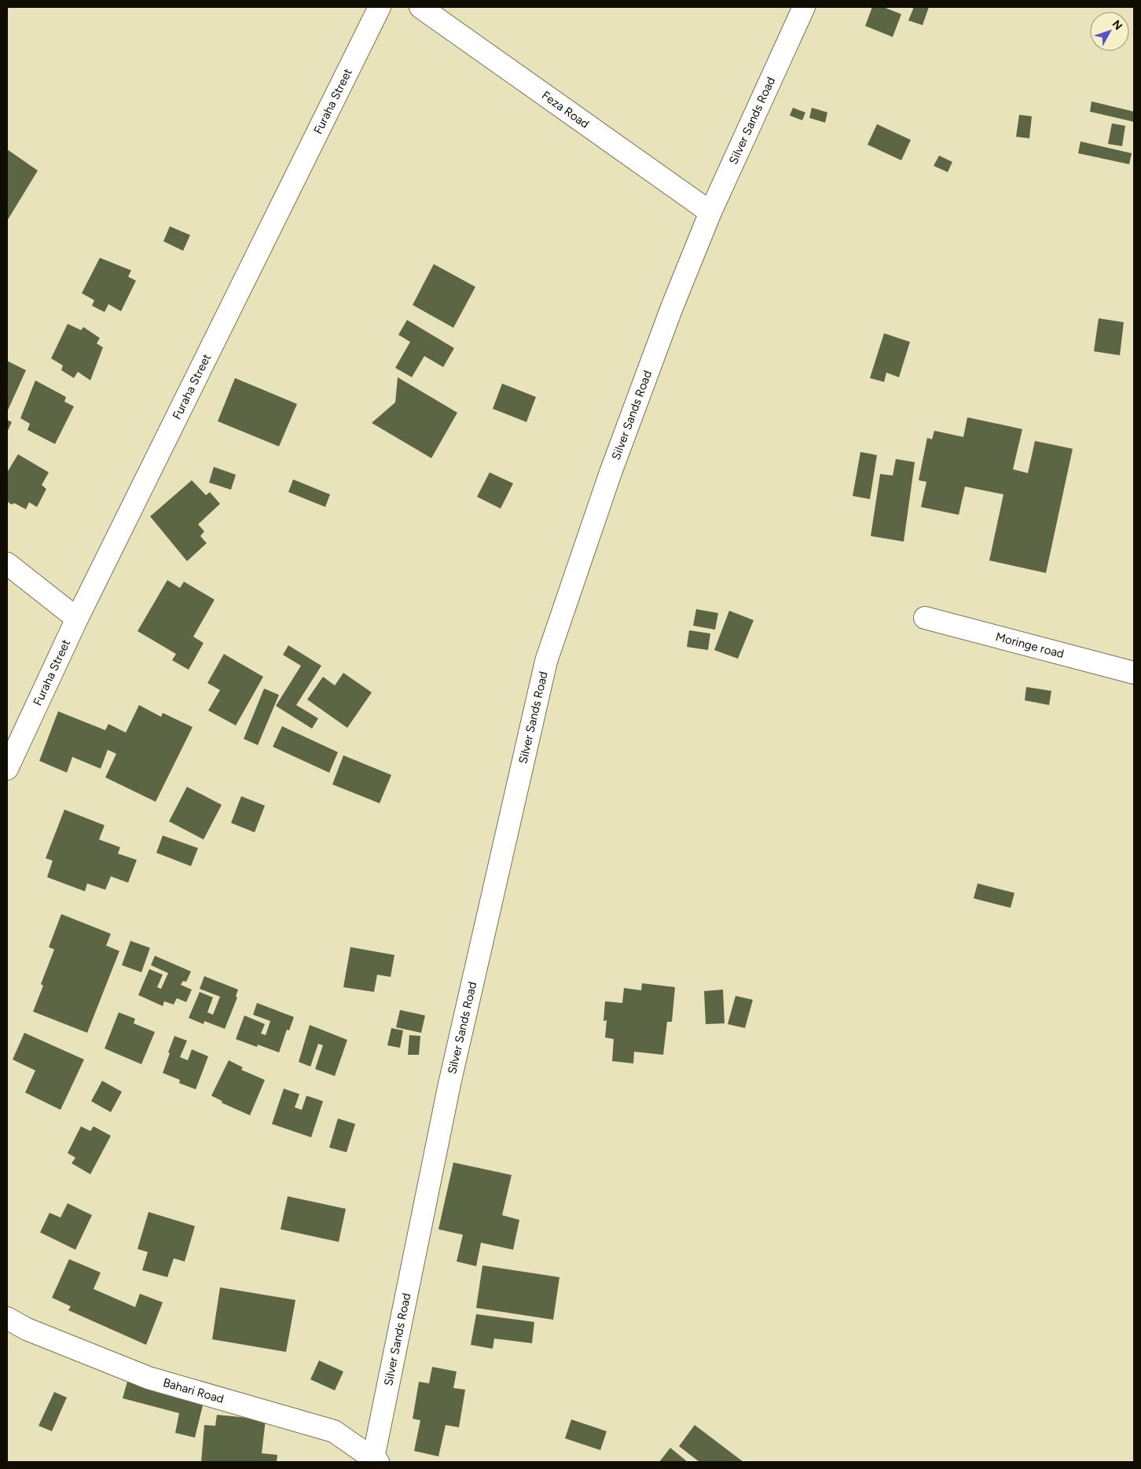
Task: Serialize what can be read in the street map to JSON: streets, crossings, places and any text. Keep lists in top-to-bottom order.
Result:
{
  "streets": {
    "street": [
      "Furaha Street",
      "Feza Road",
      "Silver Sands Road",
      "Moringe road",
      "Bahari Road"
    ]
  },
  "crossings": [
    ["Feza Road", "Silver Sands Road"],
    ["Silver Sands Road", "Bahari Road"]
  ],
  "north": "top right"
}
